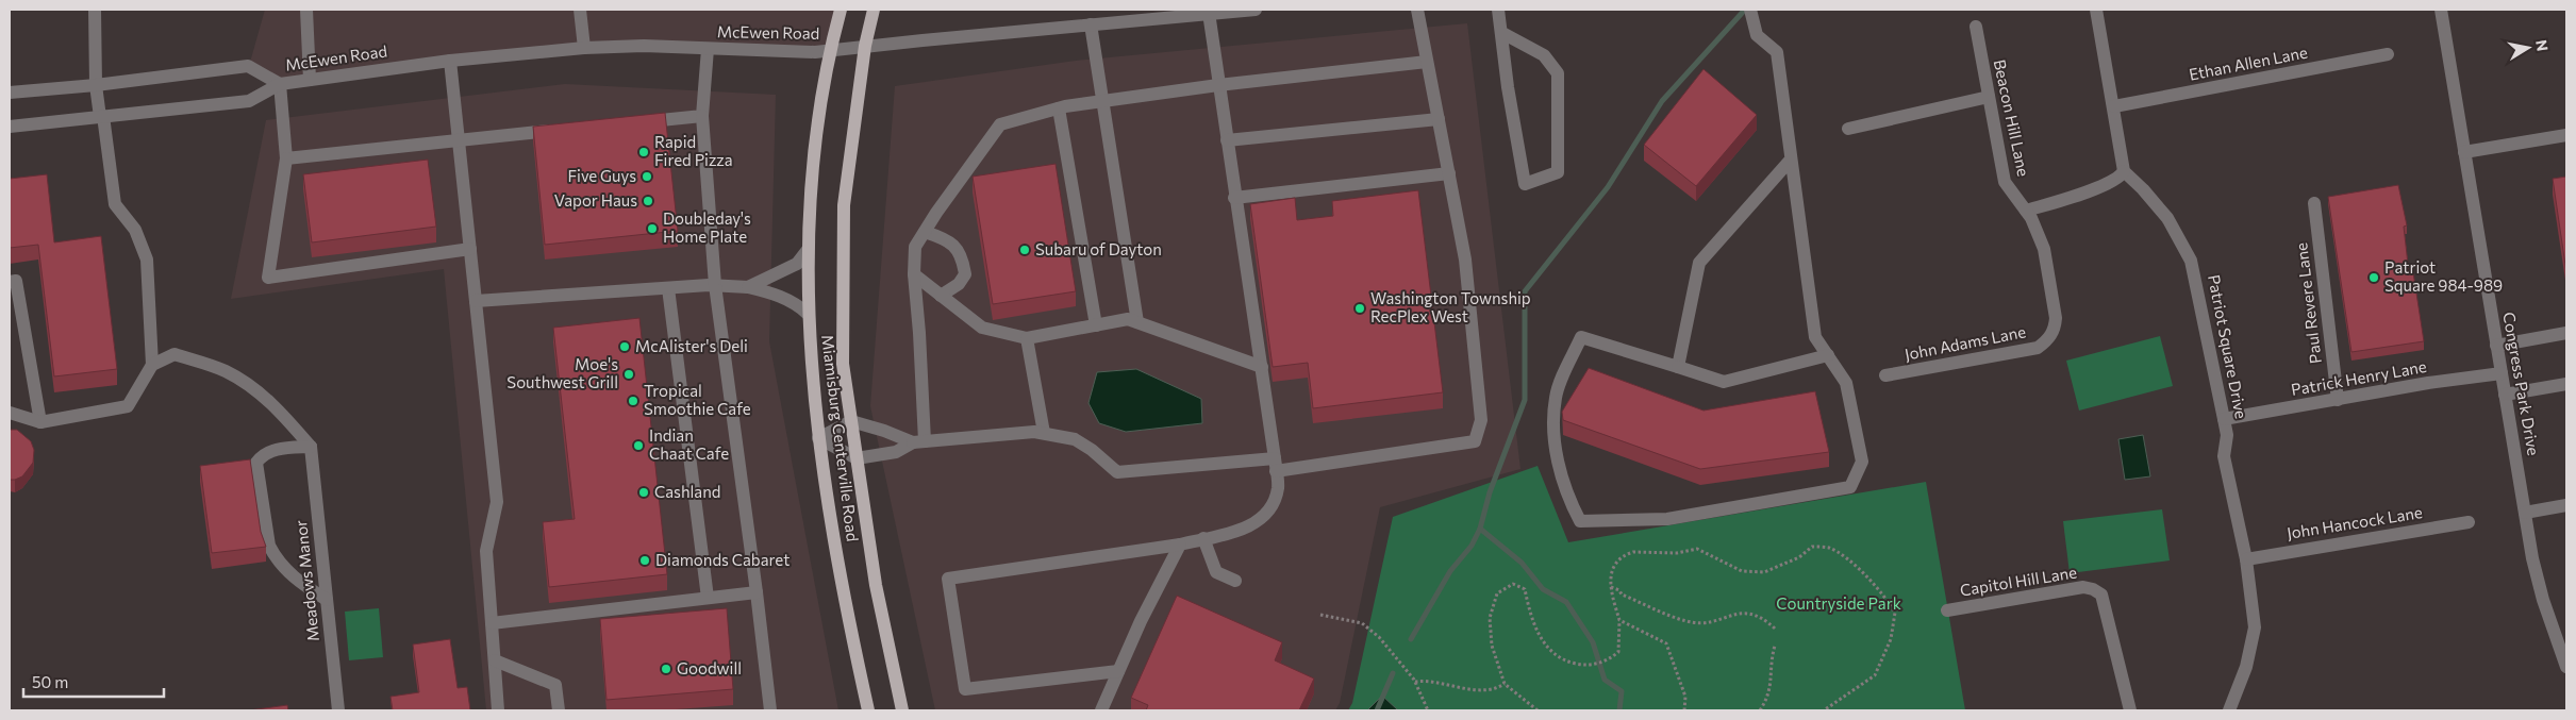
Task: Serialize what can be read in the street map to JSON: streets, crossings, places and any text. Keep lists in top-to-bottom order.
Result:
{
  "streets": {
    "main road": ["Miamisburg Centerville Road"],
    "street": [
      "McEwen Road",
      "Ethan Allen Lane",
      "Beacon Hill Lane",
      "Paul Revere Lane",
      "John Adams Lane",
      "Patriot Square Drive",
      "Patrick Henry Lane",
      "Congress Park Drive",
      "John Hancock Lane",
      "Meadows Manor",
      "Capitol Hill Lane"
    ]
  },
  "crossings": [
    ["McEwen Road", "Miamisburg Centerville Road"],
    ["Beacon Hill Lane", "John Adams Lane"],
    ["Paul Revere Lane", "Patrick Henry Lane"],
    ["Patriot Square Drive", "Patrick Henry Lane"],
    ["Patriot Square Drive", "John Hancock Lane"],
    ["Patrick Henry Lane", "Congress Park Drive"]
  ],
  "parks": ["Countryside Park"],
  "places": [
    "Rapid Fired Pizza",
    "Five Guys",
    "Vapor Haus",
    "Doubleday's Home Plate",
    "Subaru of Dayton",
    "Patriot Square 984-989",
    "Washington Township RecPlex West",
    "McAlister's Deli",
    "Moe's Southwest Grill",
    "Tropical Smoothie Cafe",
    "Indian Chaat Cafe",
    "Cashland",
    "Diamonds Cabaret",
    "Goodwill"
  ],
  "scale_bar": "50 m",
  "north": "right"
}
